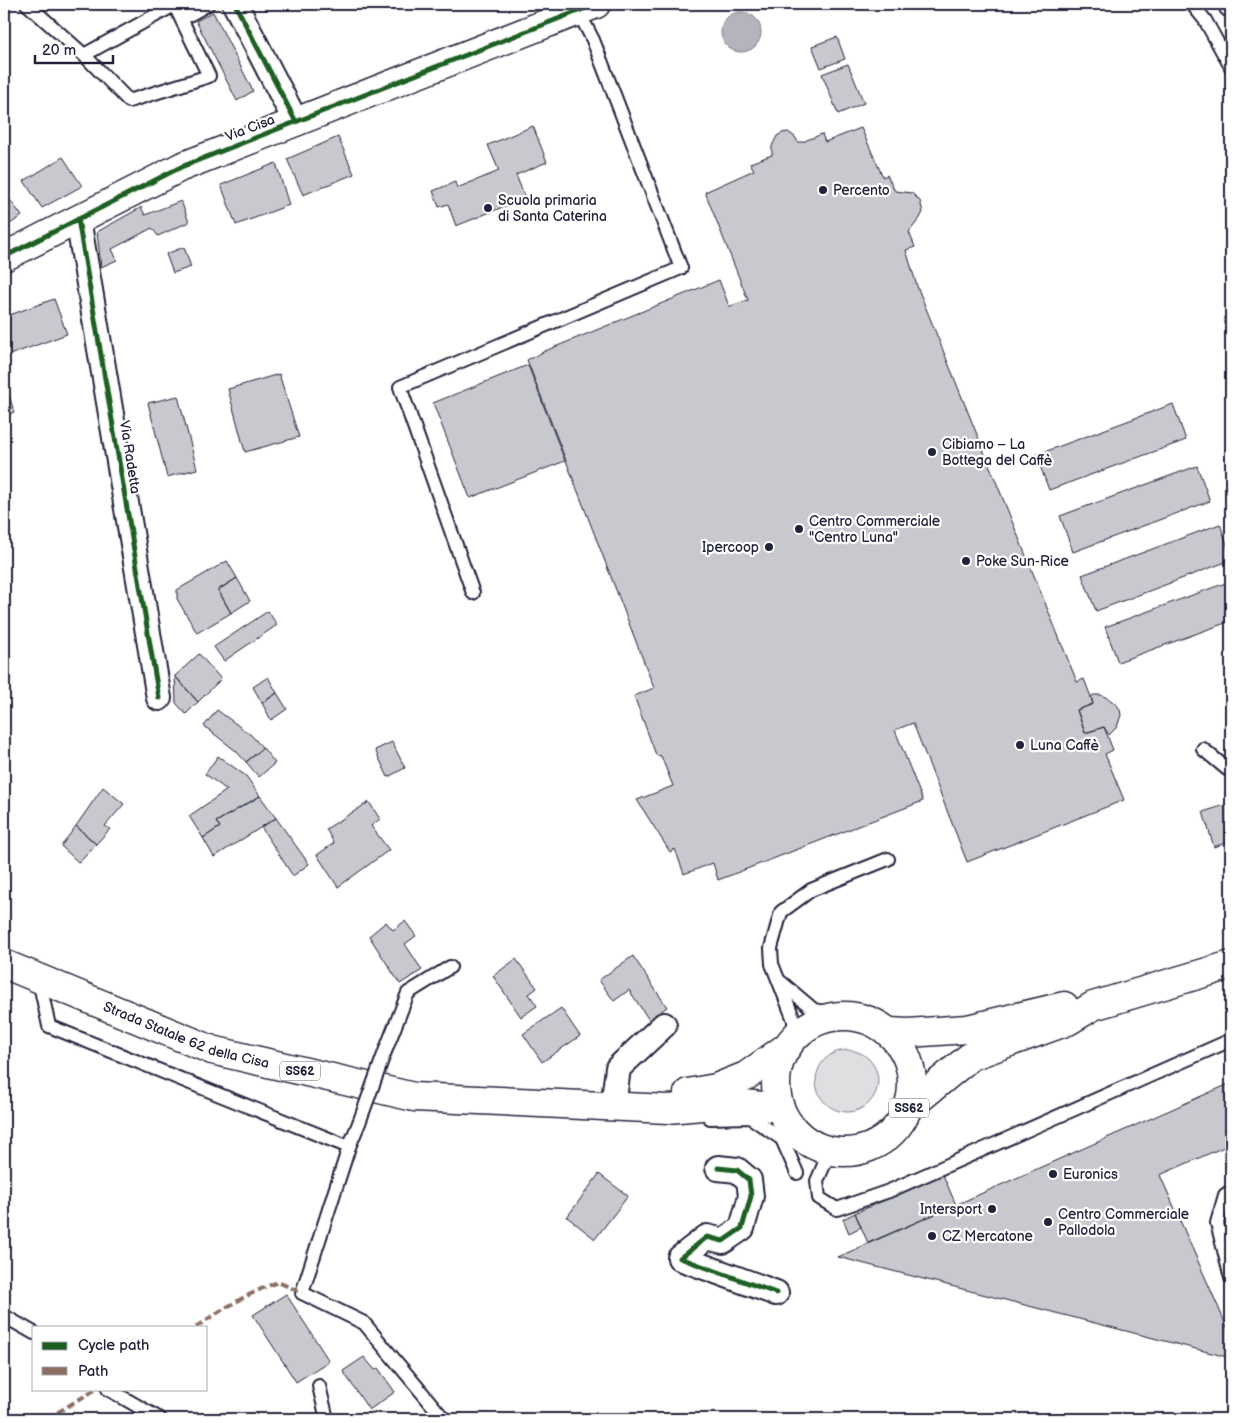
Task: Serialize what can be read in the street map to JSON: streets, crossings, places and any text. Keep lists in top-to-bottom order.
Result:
{
  "streets": {
    "main road": ["Via Cisa", "Strada Statale 62 della Cisa", "SS62"],
    "street": ["Via Radetta"]
  },
  "crossings": [
    ["Via Cisa", "Via Radetta"]
  ],
  "places": [
    "Percento",
    "Scuola primaria di Santa Caterina",
    "Cibiamo – La Bottega del Caffè",
    "Centro Commerciale \"Centro Luna\"",
    "Ipercoop",
    "Poke Sun-Rice",
    "Luna Caffè",
    "Euronics",
    "Intersport",
    "Centro Commerciale Pallodola",
    "CZ Mercatone"
  ],
  "legend": ["Cycle path", "Path"],
  "scale_bar": "20 m"
}
